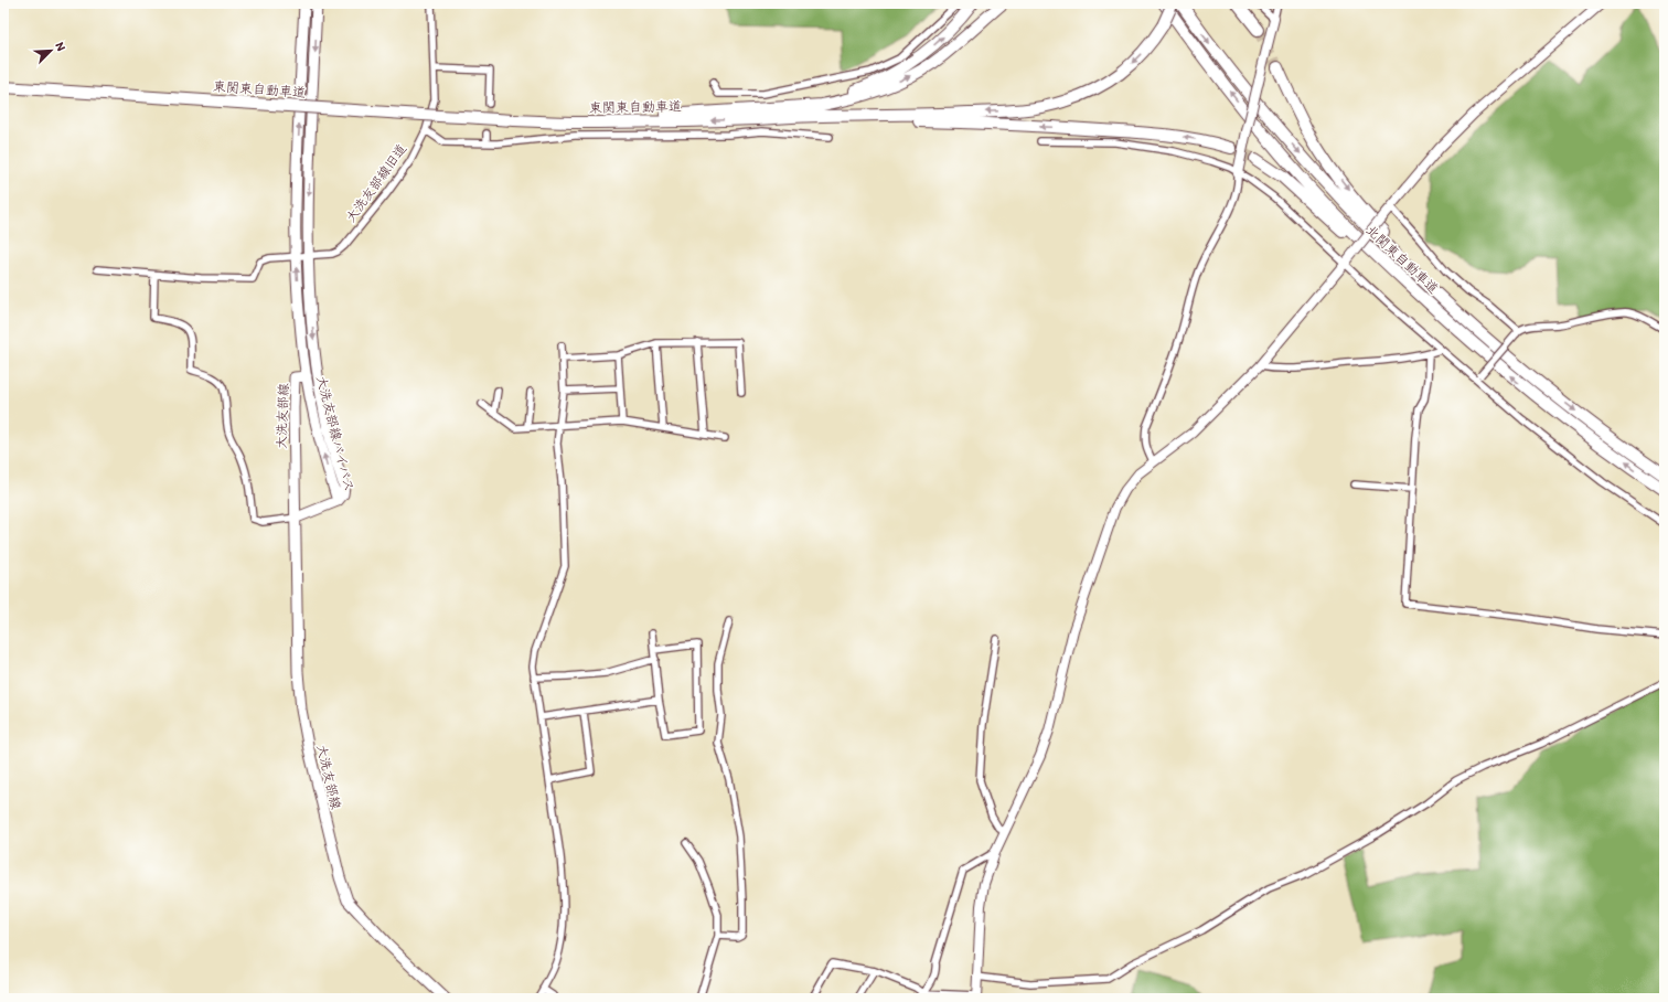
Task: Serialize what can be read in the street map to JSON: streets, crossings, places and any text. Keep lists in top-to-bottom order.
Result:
{
  "streets": {
    "highway": ["東関東自動車道", "北関東自動車道"],
    "main road": ["大洗友部線", "大洗友部線バイパス"],
    "street": ["大洗友部線旧道"]
  },
  "crossings": [
    ["大洗友部線旧道", "大洗友部線バイパス"],
    ["大洗友部線", "大洗友部線バイパス"]
  ],
  "north": "top right"
}
